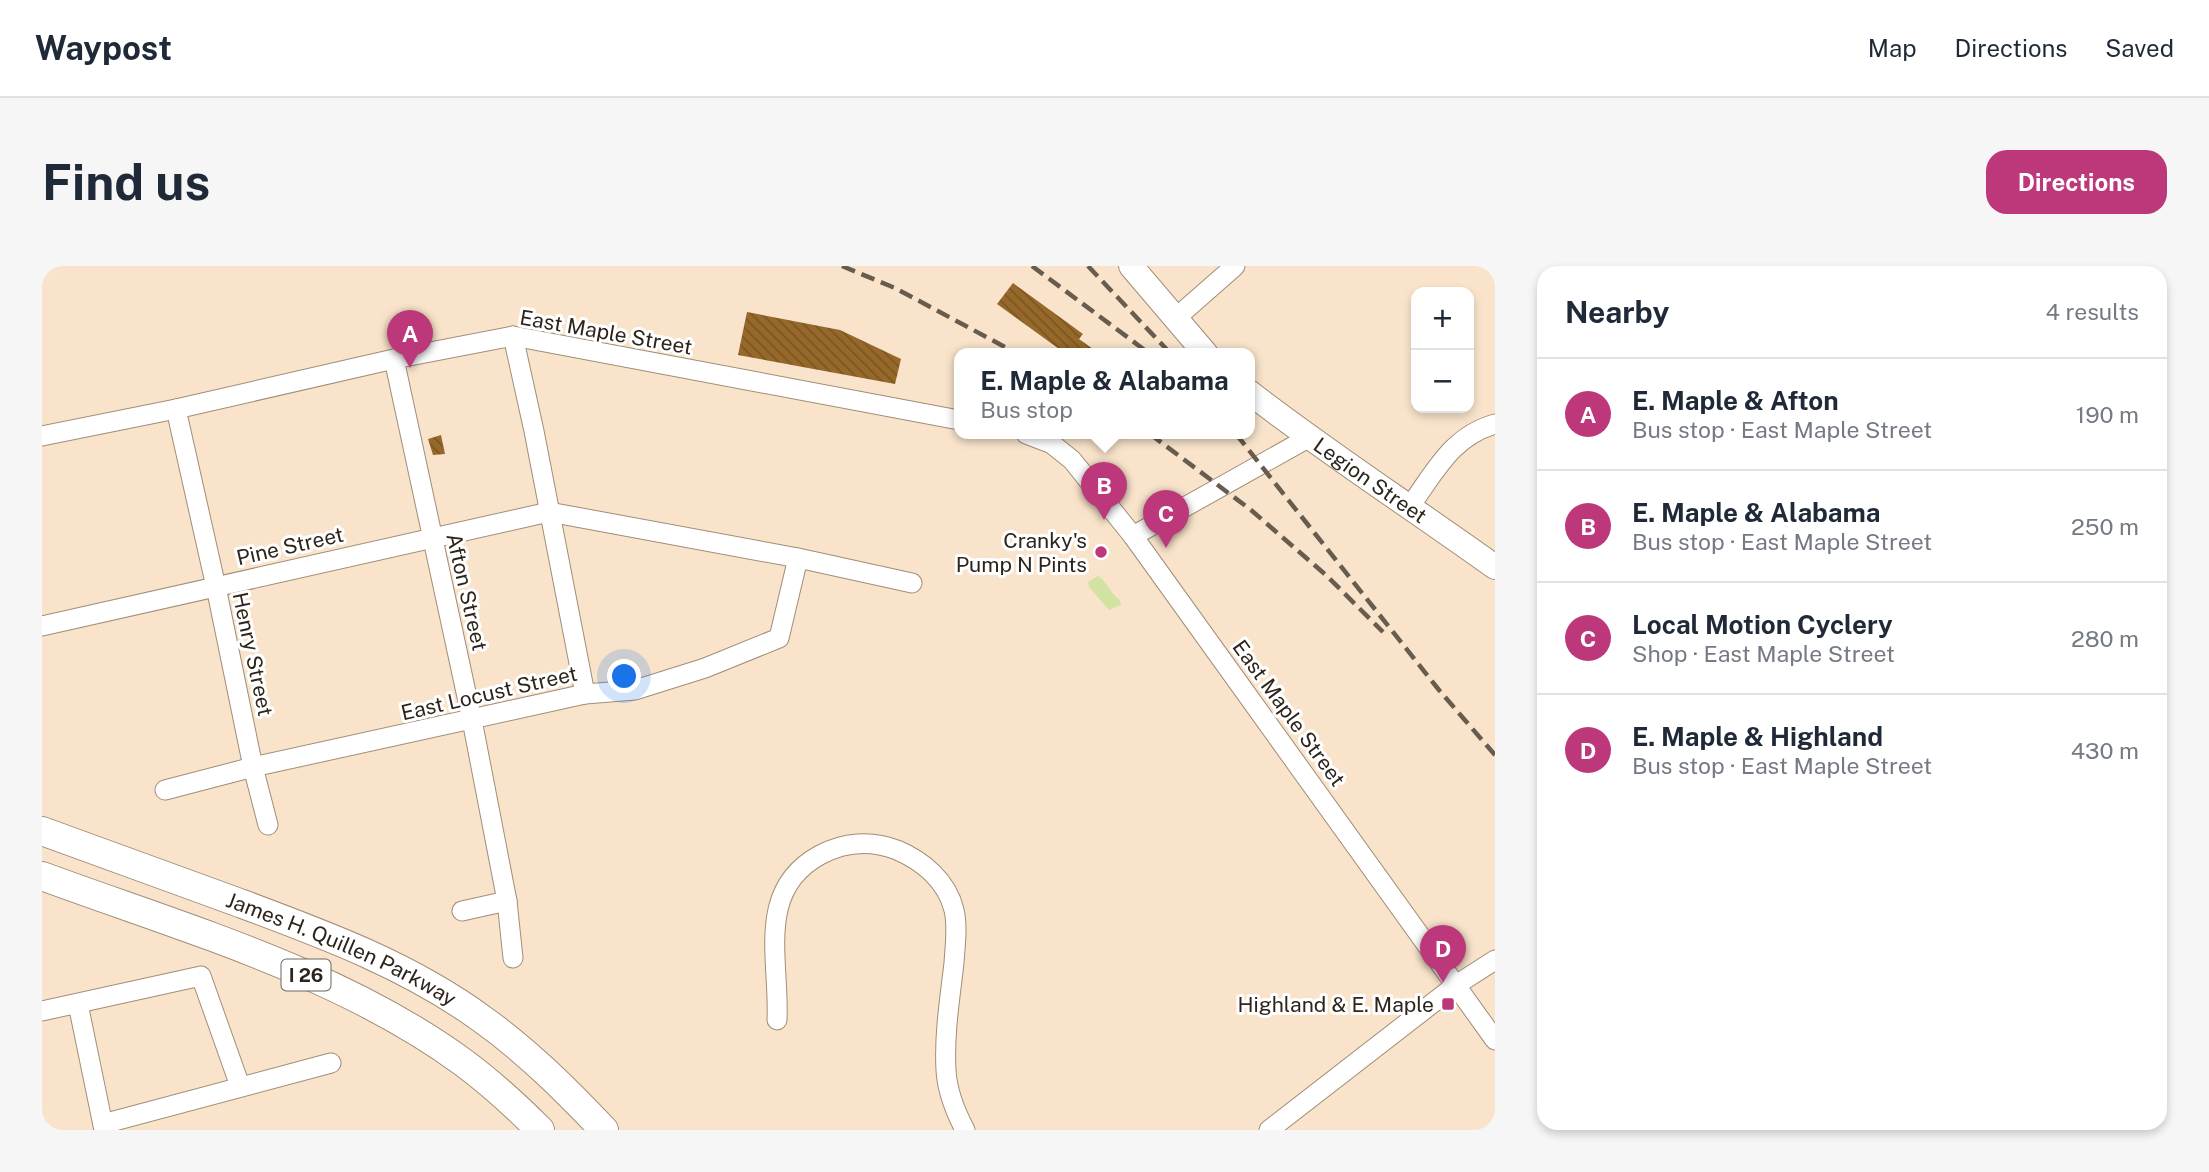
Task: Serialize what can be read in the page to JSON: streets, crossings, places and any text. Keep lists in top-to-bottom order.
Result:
{
  "streets": {
    "highway": ["James H. Quillen Parkway", "I 26"],
    "main road": ["Legion Street"],
    "street": [
      "East Maple Street",
      "Pine Street",
      "Afton Street",
      "Henry Street",
      "East Locust Street"
    ]
  },
  "crossings": [
    ["East Maple Street", "Afton Street"],
    ["East Maple Street", "Henry Street"],
    ["Pine Street", "Afton Street"],
    ["Pine Street", "Henry Street"],
    ["Afton Street", "East Locust Street"],
    ["Henry Street", "East Locust Street"]
  ],
  "places": {
    "other": ["Cranky's Pump N Pints"],
    "transit": ["Highland & E. Maple"]
  },
  "page": {
    "header": "Waypost",
    "nav": ["Map", "Directions", "Saved"],
    "buttons": "Directions",
    "title": "Find us",
    "heading": ["Nearby", "4 results"],
    "map_buttons": ["+", "−"],
    "pins": [
      "A",
      "B",
      "C",
      "D"
    ],
    "popup": ["E. Maple & Alabama", "Bus stop"],
    "list": [
      {
        "mark": "A",
        "name": "E. Maple & Afton",
        "note": "Bus stop · East Maple Street",
        "value": "190 m"
      },
      {
        "mark": "B",
        "name": "E. Maple & Alabama",
        "note": "Bus stop · East Maple Street",
        "value": "250 m"
      },
      {
        "mark": "C",
        "name": "Local Motion Cyclery",
        "note": "Shop · East Maple Street",
        "value": "280 m"
      },
      {
        "mark": "D",
        "name": "E. Maple & Highland",
        "note": "Bus stop · East Maple Street",
        "value": "430 m"
      }
    ]
  }
}
